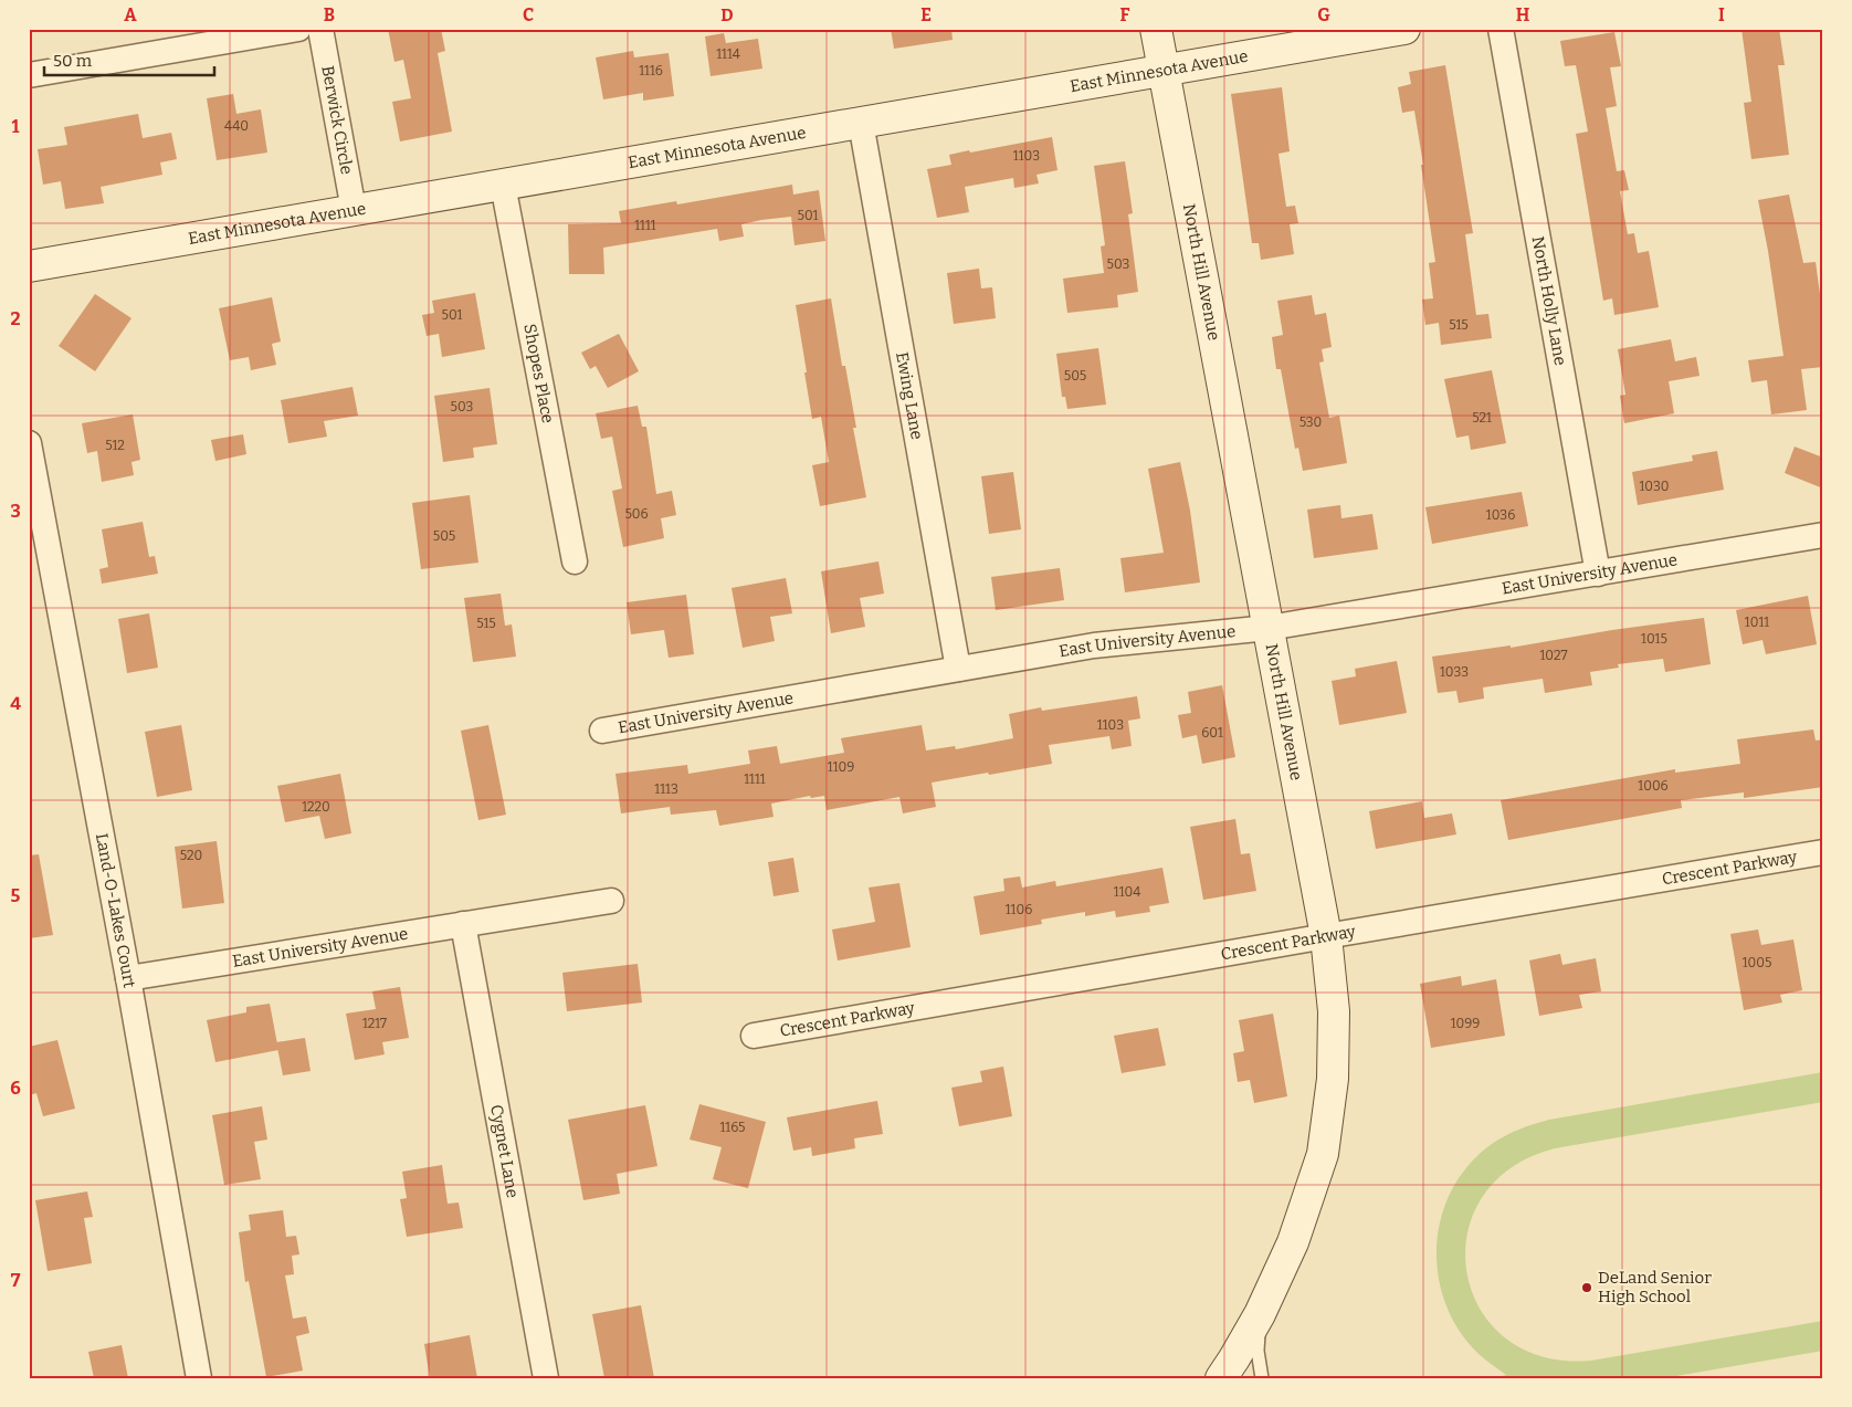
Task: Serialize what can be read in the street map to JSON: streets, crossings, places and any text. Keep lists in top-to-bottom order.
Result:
{
  "streets": {
    "street": [
      "East Minnesota Avenue",
      "Berwick Circle",
      "North Hill Avenue",
      "North Holly Lane",
      "Shopes Place",
      "Ewing Lane",
      "East University Avenue",
      "Crescent Parkway",
      "Land-O-Lakes Court",
      "Cygnet Lane"
    ]
  },
  "crossings": [
    ["East Minnesota Avenue", "Berwick Circle"],
    ["East Minnesota Avenue", "North Hill Avenue"],
    ["East Minnesota Avenue", "Shopes Place"],
    ["East Minnesota Avenue", "Ewing Lane"],
    ["North Hill Avenue", "East University Avenue"],
    ["North Hill Avenue", "Crescent Parkway"],
    ["North Holly Lane", "East University Avenue"],
    ["Ewing Lane", "East University Avenue"],
    ["East University Avenue", "Land-O-Lakes Court"],
    ["East University Avenue", "Cygnet Lane"]
  ],
  "places": ["DeLand Senior High School"],
  "house_numbers": [
    "1114",
    "1116",
    "440",
    "1103",
    "501",
    "1111",
    "503",
    "501",
    "515",
    "505",
    "503",
    "521",
    "530",
    "512",
    "1030",
    "506",
    "1036",
    "505",
    "1011",
    "515",
    "1015",
    "1027",
    "1033",
    "1103",
    "601",
    "1109",
    "1111",
    "1006",
    "1113",
    "1220",
    "520",
    "1104",
    "1106",
    "1005",
    "1217",
    "1099",
    "1165"
  ],
  "scale_bar": "50 m",
  "grid": {
    "columns": [
      "A",
      "B",
      "C",
      "D",
      "E",
      "F",
      "G",
      "H",
      "I"
    ],
    "rows": [
      "1",
      "2",
      "3",
      "4",
      "5",
      "6",
      "7"
    ]
  }
}
